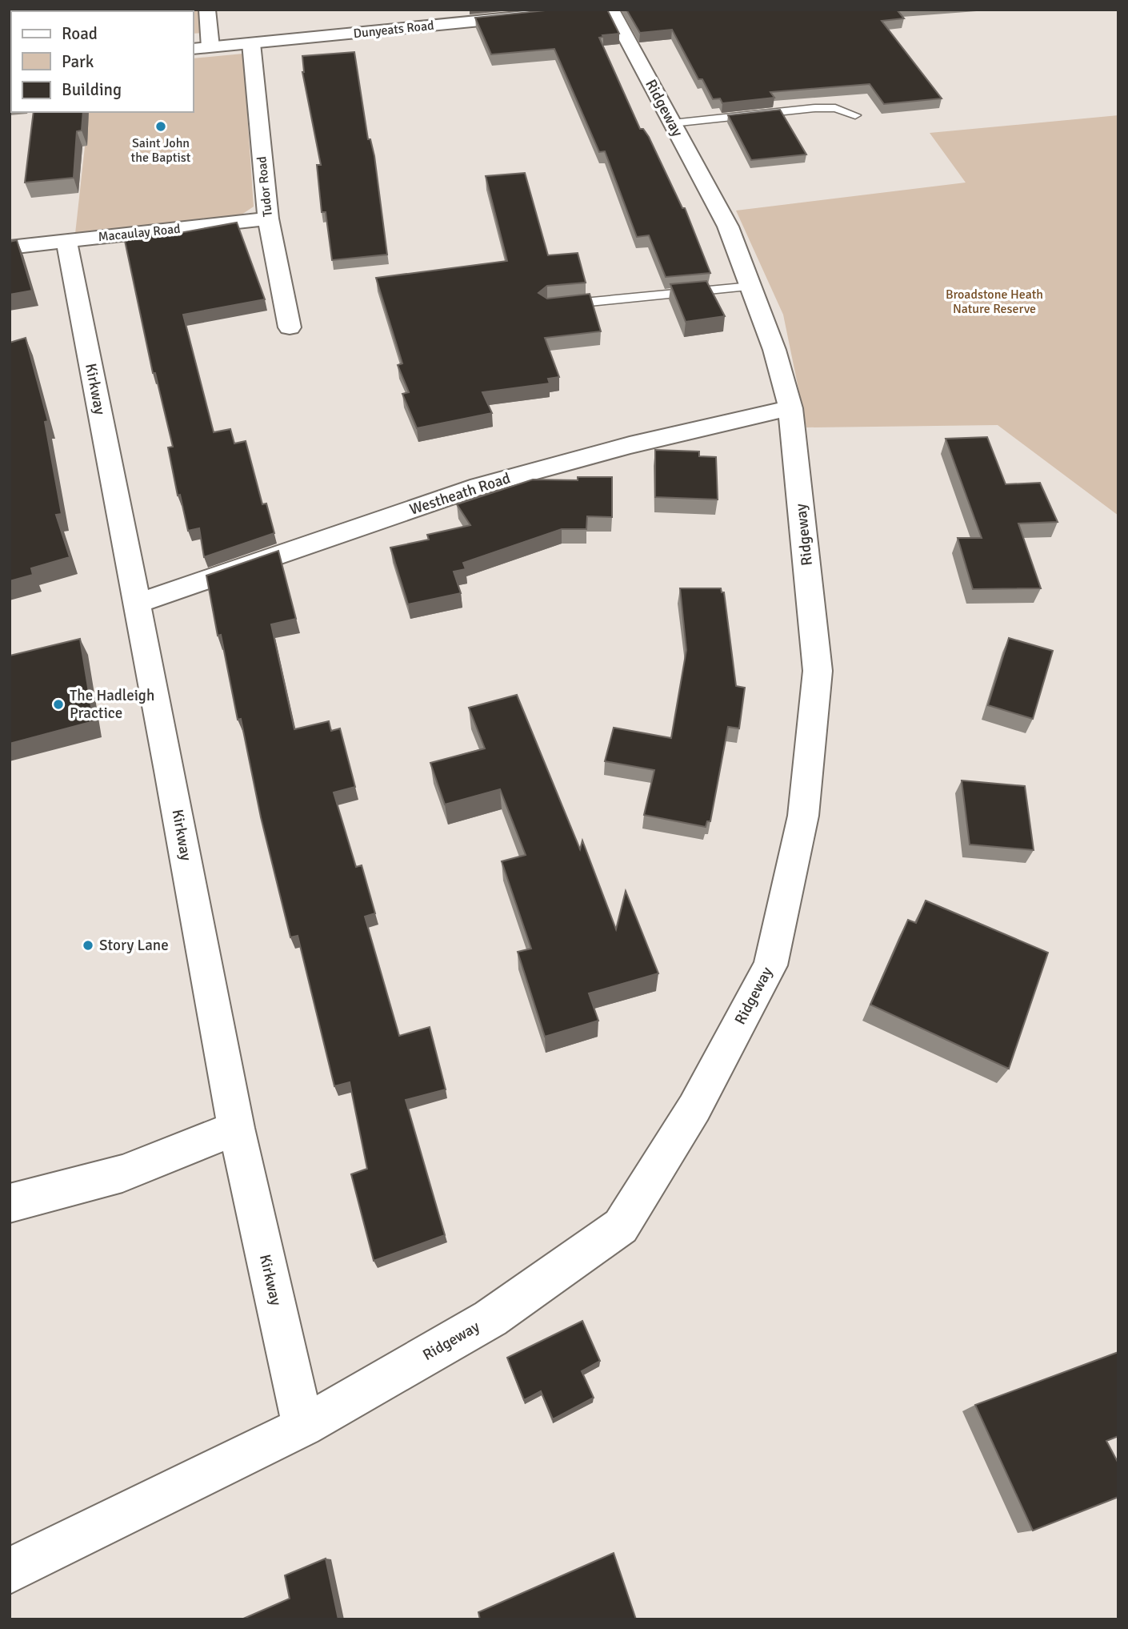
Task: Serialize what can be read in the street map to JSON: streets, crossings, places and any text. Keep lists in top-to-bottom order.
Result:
{
  "streets": {
    "street": [
      "Dunyeats Road",
      "Ridgeway",
      "Tudor Road",
      "Macaulay Road",
      "Kirkway",
      "Westheath Road"
    ]
  },
  "crossings": [
    ["Dunyeats Road", "Tudor Road"],
    ["Ridgeway", "Kirkway"],
    ["Ridgeway", "Westheath Road"],
    ["Tudor Road", "Macaulay Road"],
    ["Macaulay Road", "Kirkway"],
    ["Kirkway", "Westheath Road"]
  ],
  "parks": ["Broadstone Heath Nature Reserve"],
  "places": ["Saint John the Baptist", "The Hadleigh Practice", "Story Lane"],
  "legend": ["Road", "Park", "Building"]
}
